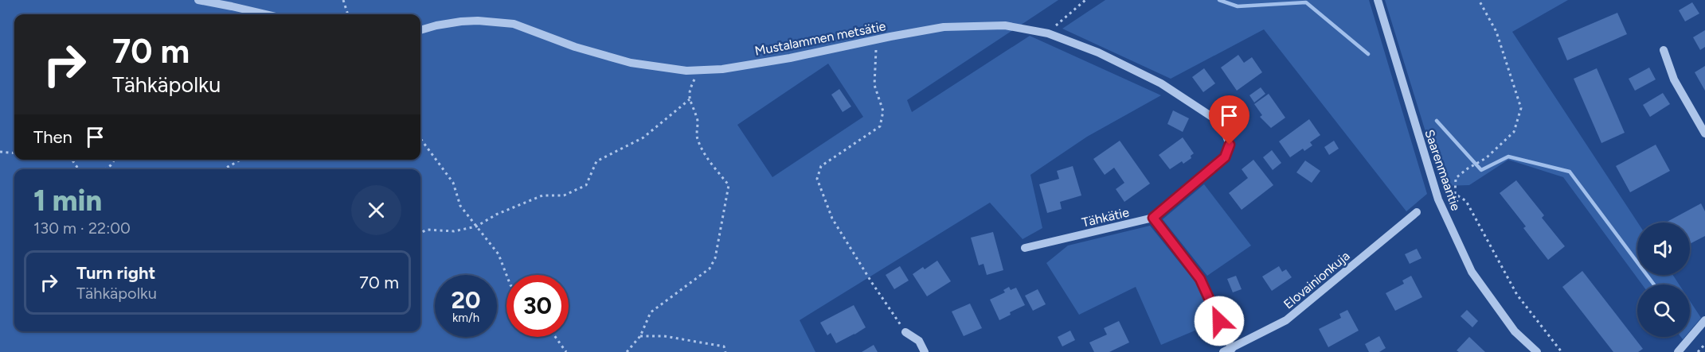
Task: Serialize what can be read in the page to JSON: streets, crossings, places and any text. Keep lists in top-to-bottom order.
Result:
{
  "streets": {
    "street": [
      "Mustalammen metsätie",
      "Saarenmaantie",
      "Tähkätie",
      "Elovainionkuja"
    ]
  },
  "crossings": [
    ["Mustalammen metsätie", "Tähkätie"]
  ],
  "page": {
    "turn": ["70 m", "Tähkäpolku"],
    "then": "Then",
    "heading": ["1 min", "130 m · 22:00"],
    "list": [
      {
        "name": "Turn right",
        "note": "Tähkäpolku",
        "value": "70 m"
      }
    ],
    "speed": "20 km/h",
    "limit": "30"
  }
}
